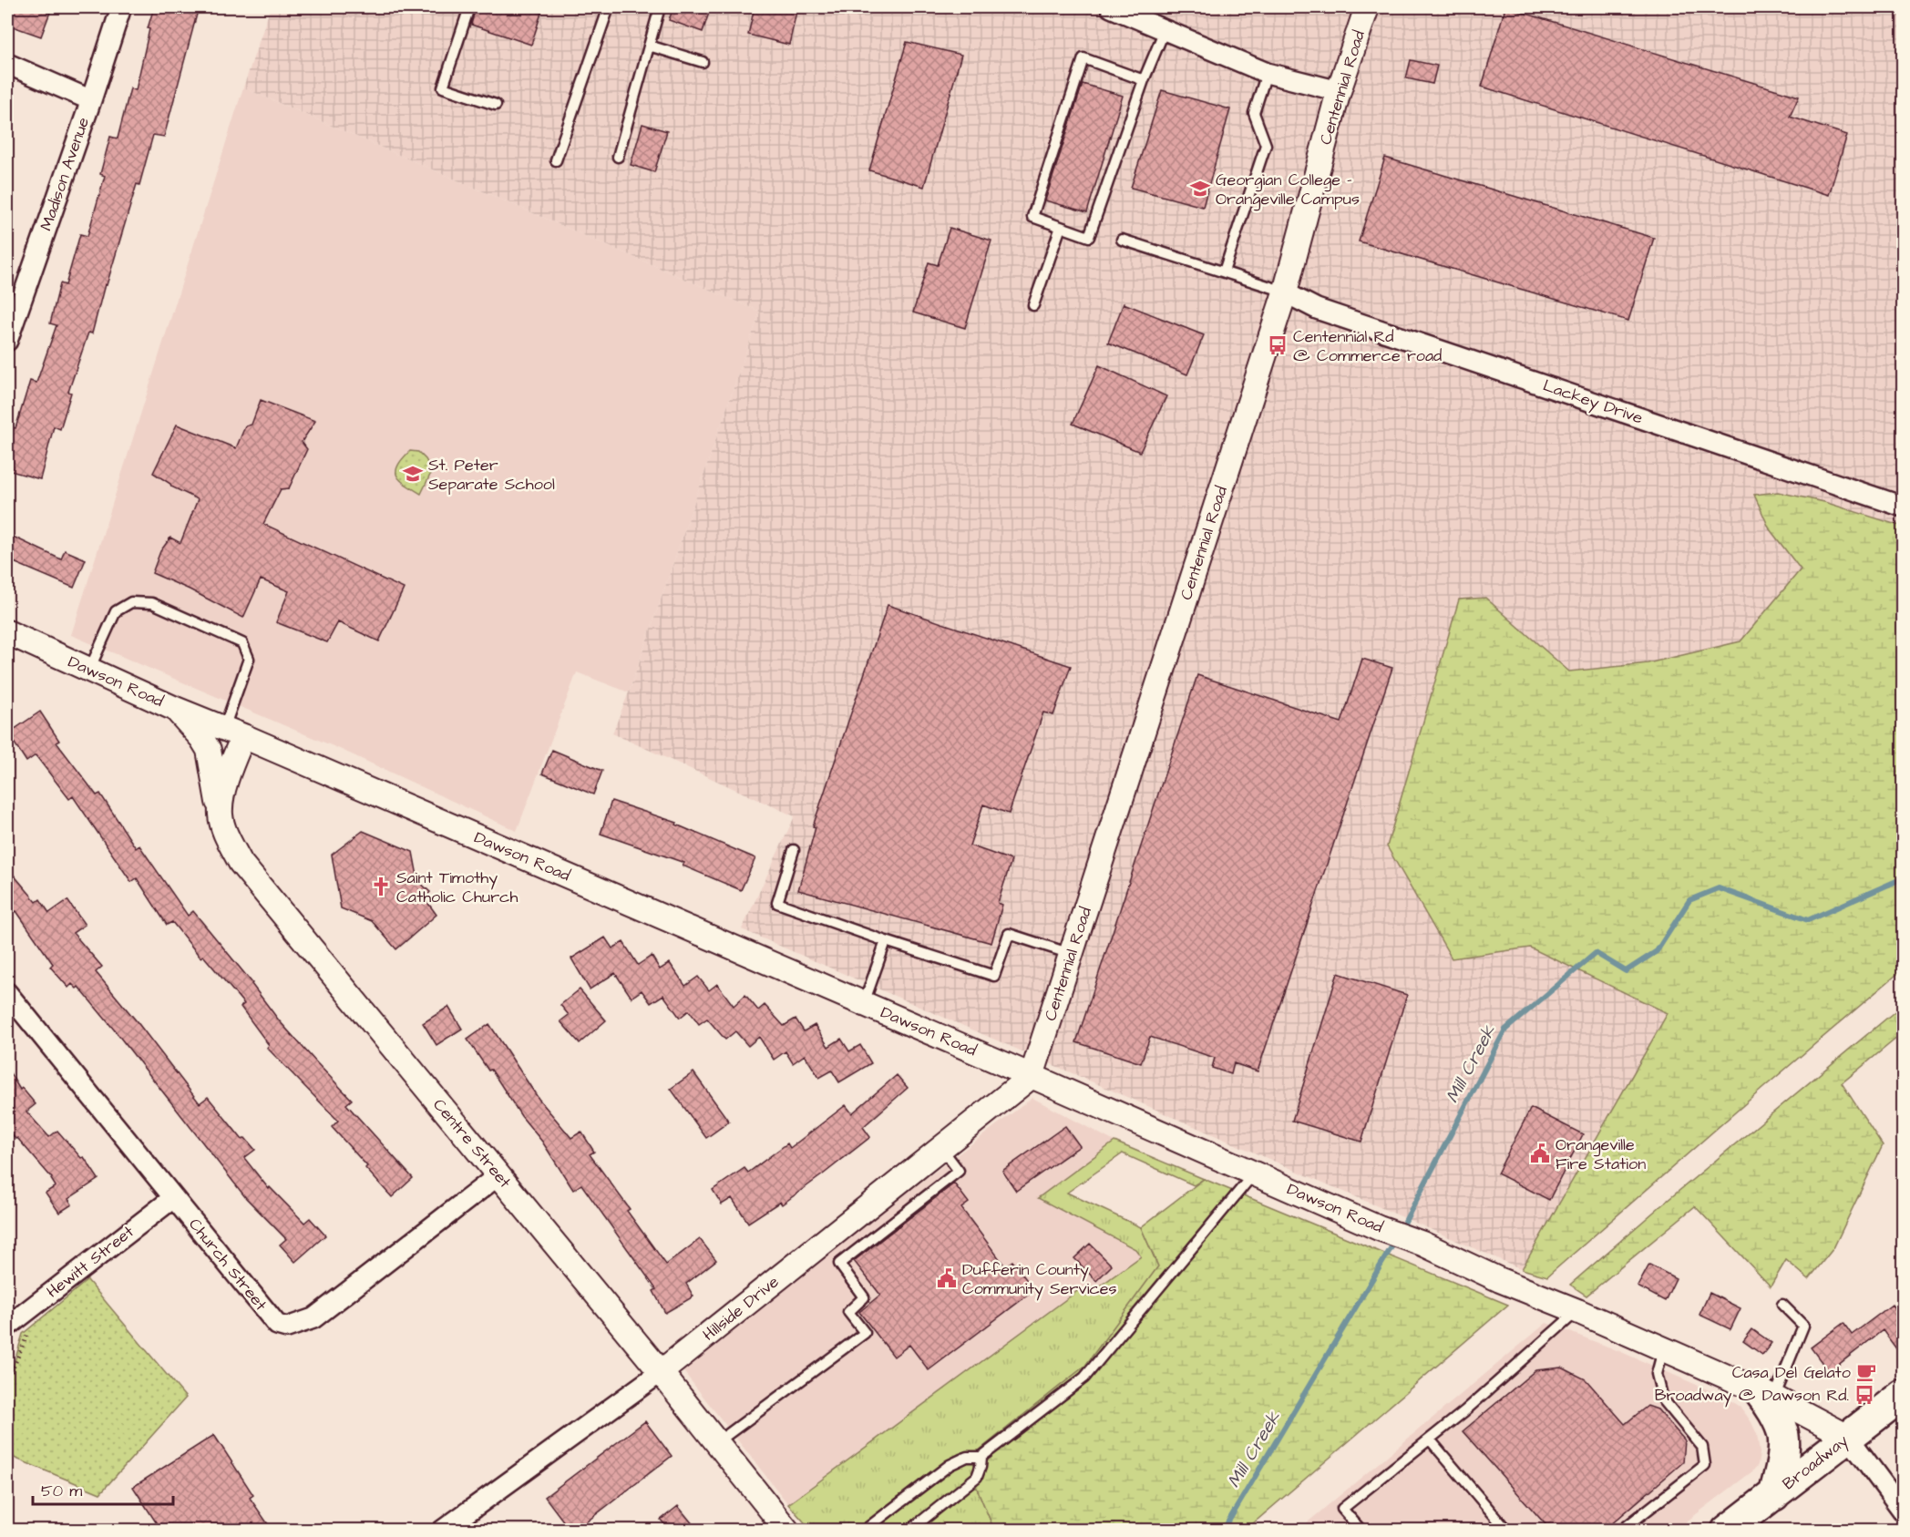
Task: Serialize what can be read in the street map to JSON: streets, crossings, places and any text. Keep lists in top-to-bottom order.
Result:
{
  "streets": {
    "main road": ["Broadway"],
    "street": [
      "Centennial Road",
      "Madison Avenue",
      "Lackey Drive",
      "Dawson Road",
      "Centre Street",
      "Hewitt Street",
      "Church Street",
      "Hillside Drive"
    ]
  },
  "crossings": [
    ["Centennial Road", "Lackey Drive"],
    ["Centennial Road", "Dawson Road"],
    ["Centennial Road", "Hillside Drive"],
    ["Dawson Road", "Centre Street"],
    ["Dawson Road", "Hillside Drive"],
    ["Dawson Road", "Broadway"],
    ["Centre Street", "Church Street"],
    ["Centre Street", "Hillside Drive"],
    ["Hewitt Street", "Church Street"]
  ],
  "water": ["Mill Creek"],
  "places": {
    "school or university": ["Georgian College - Orangeville Campus", "St. Peter Separate School"],
    "bus stop": ["Centennial Rd @ Commerce road", "Broadway @ Dawson Rd."],
    "church": ["Saint Timothy Catholic Church"],
    "public building": ["Orangeville Fire Station", "Dufferin County Community Services"],
    "cafe": ["Casa Del Gelato"]
  },
  "scale_bar": "50 m"
}
